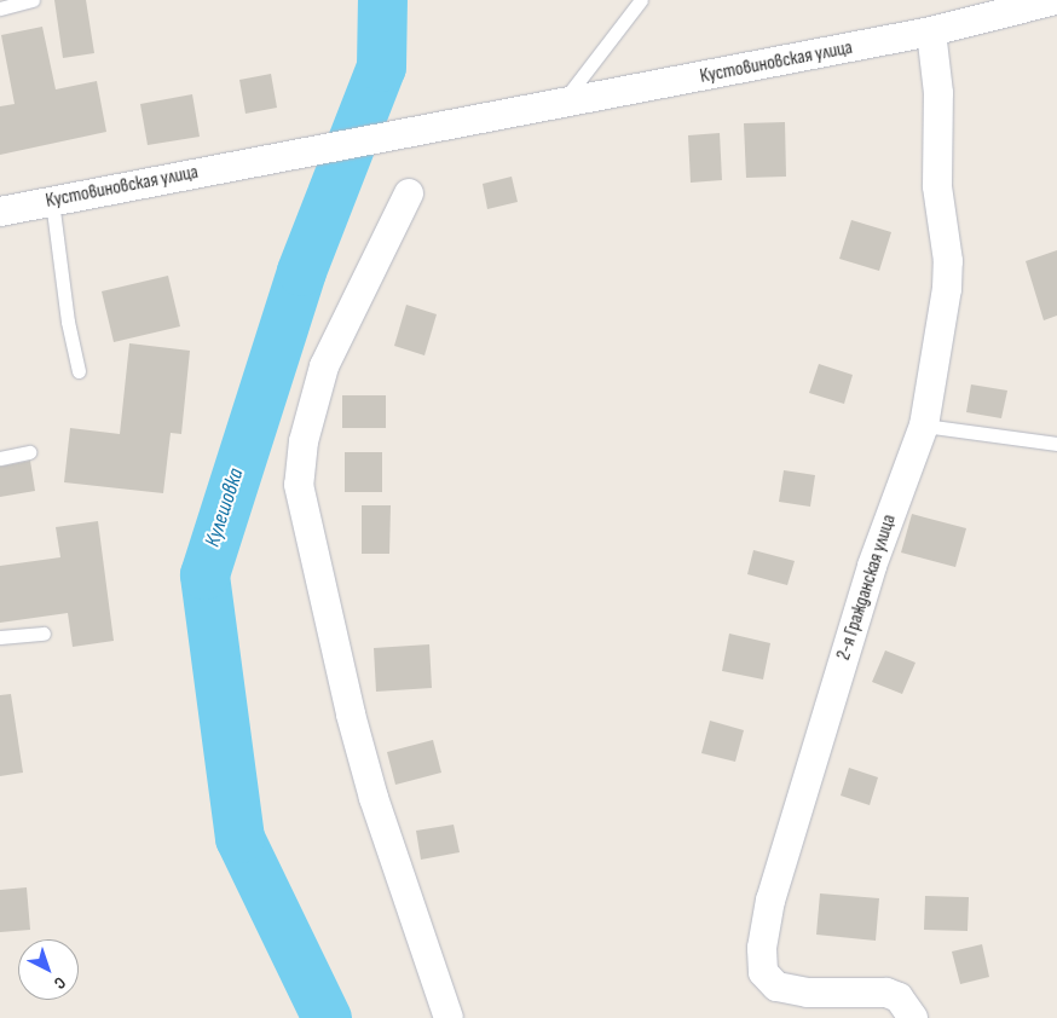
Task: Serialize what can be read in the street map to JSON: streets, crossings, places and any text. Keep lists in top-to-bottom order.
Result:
{
  "streets": {
    "street": ["Кустовиновская улица", "2-я Гражданская улица"]
  },
  "crossings": [
    ["Кустовиновская улица", "2-я Гражданская улица"]
  ],
  "water": ["Кулешовка"],
  "north": "bottom right"
}
